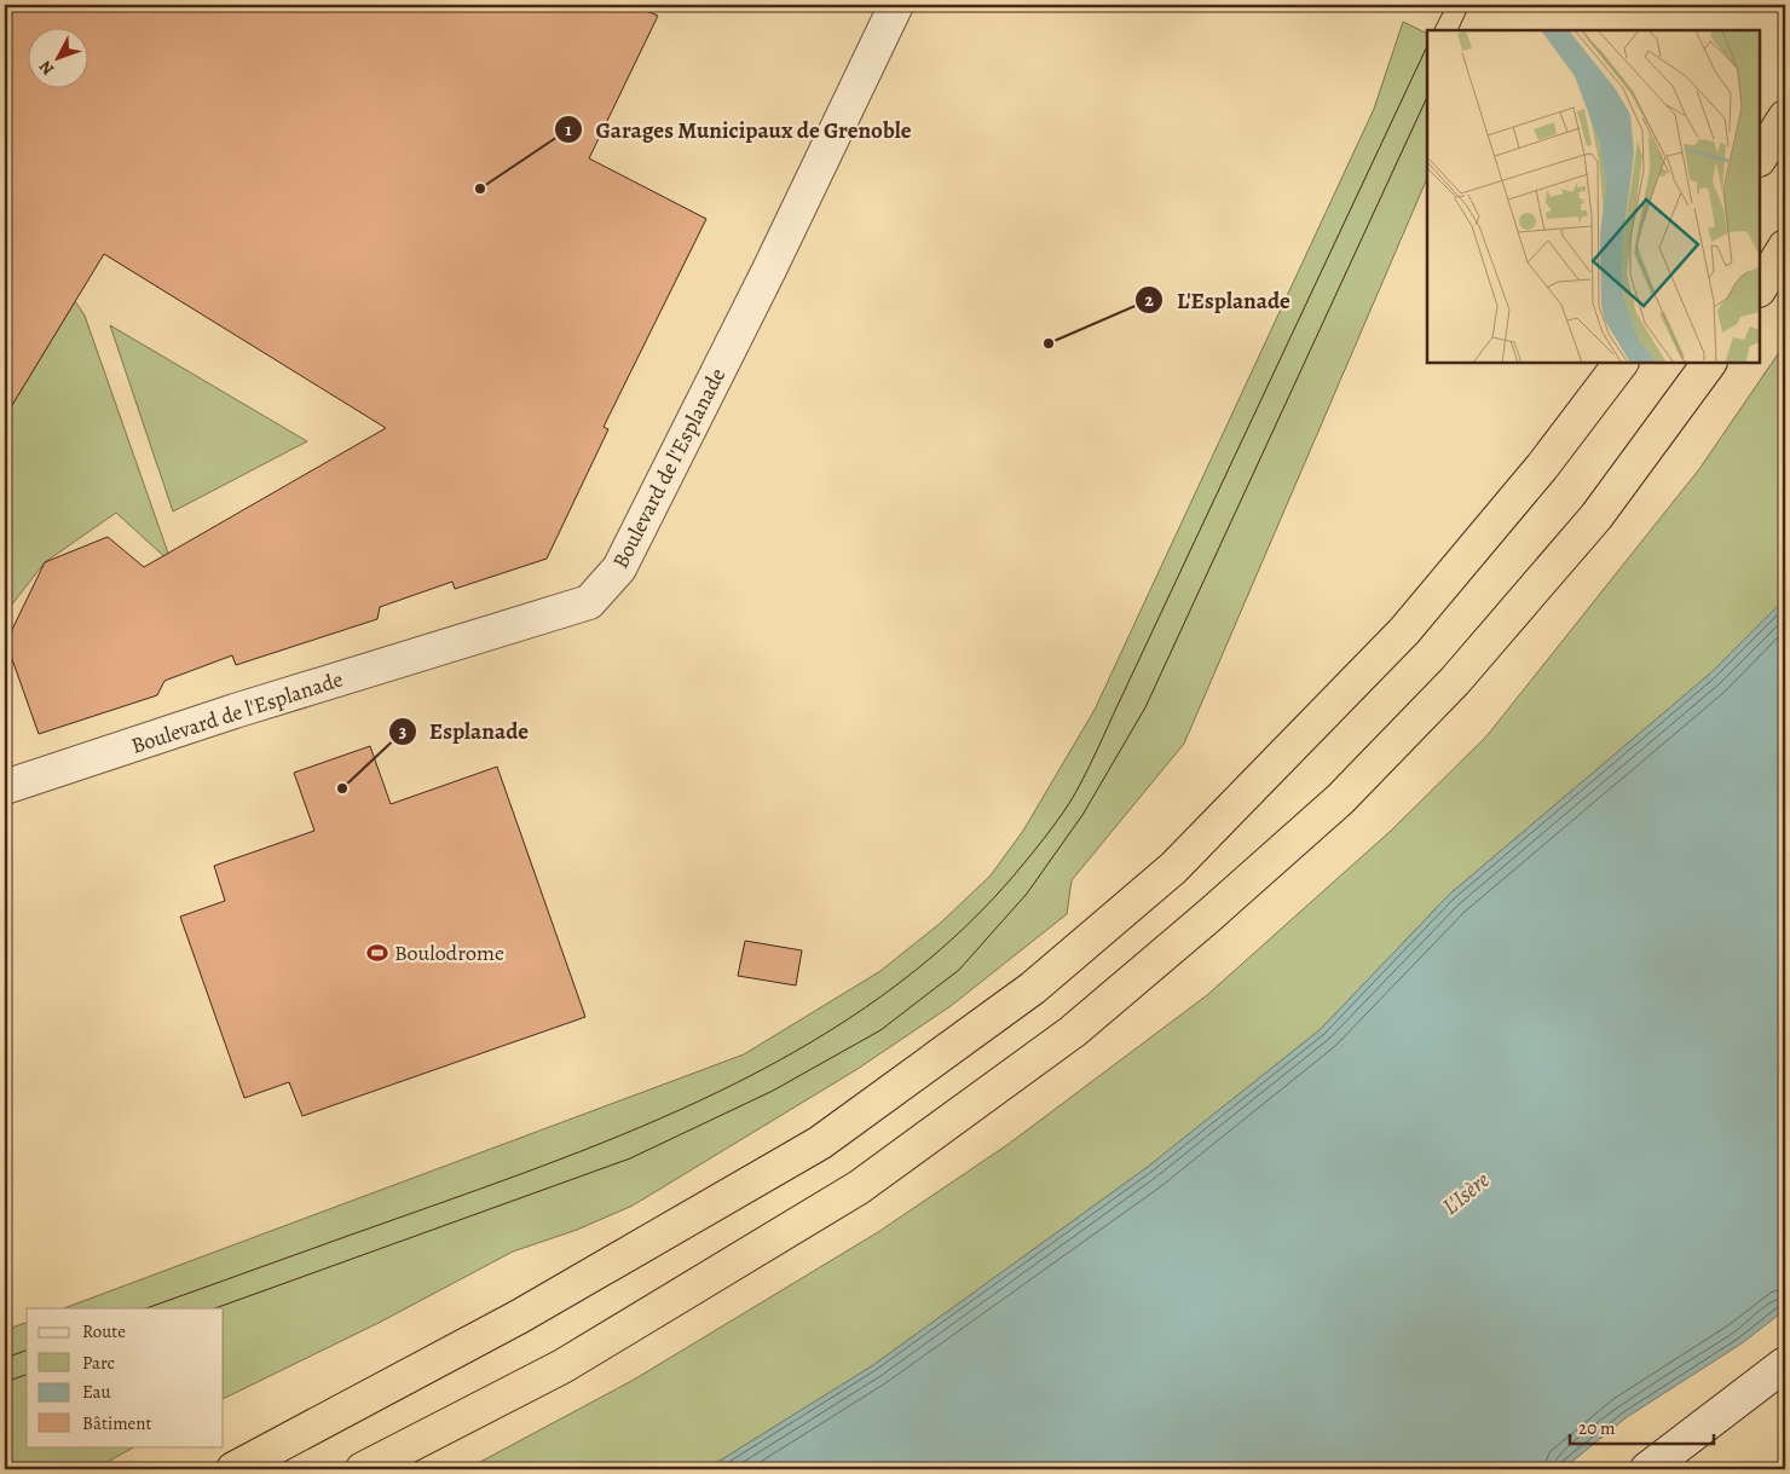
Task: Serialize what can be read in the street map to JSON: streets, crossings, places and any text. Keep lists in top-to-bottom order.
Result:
{
  "streets": {
    "street": ["Boulevard de l'Esplanade"]
  },
  "water": ["L'Isère"],
  "places": {
    "other": ["Garages Municipaux de Grenoble", "L'Esplanade", "Esplanade"],
    "sports": ["Boulodrome"]
  },
  "legend": [
    "Route",
    "Parc",
    "Eau",
    "Bâtiment"
  ],
  "scale_bar": "20 m",
  "north": "bottom left"
}
